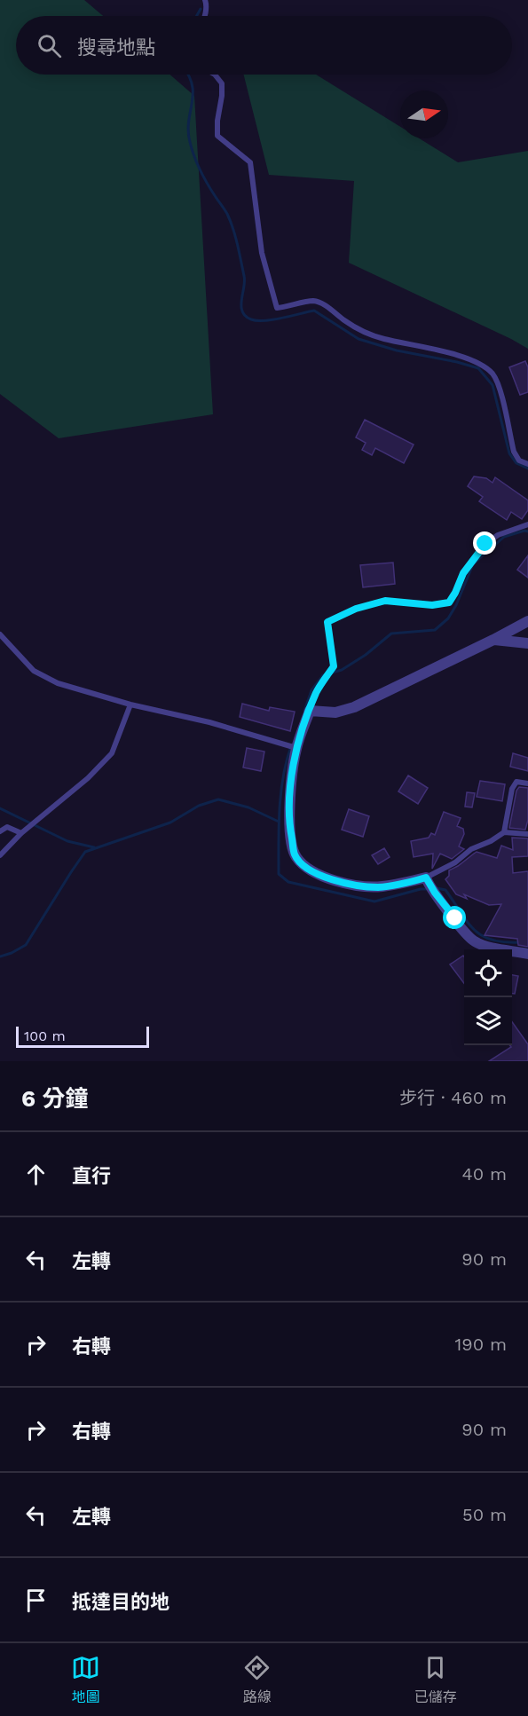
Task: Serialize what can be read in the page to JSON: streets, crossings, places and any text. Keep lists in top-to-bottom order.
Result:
{
  "scale_bar": "100 m",
  "north": "right",
  "page": {
    "search": "搜尋地點",
    "scale": "100 m",
    "heading": ["6 分鐘", "步行 · 460 m"],
    "list": [
      ["直行", "40 m"],
      ["左轉", "90 m"],
      ["右轉", "190 m"],
      ["右轉", "90 m"],
      ["左轉", "50 m"],
      "抵達目的地"
    ],
    "nav": ["地圖", "路線", "已儲存"]
  }
}
